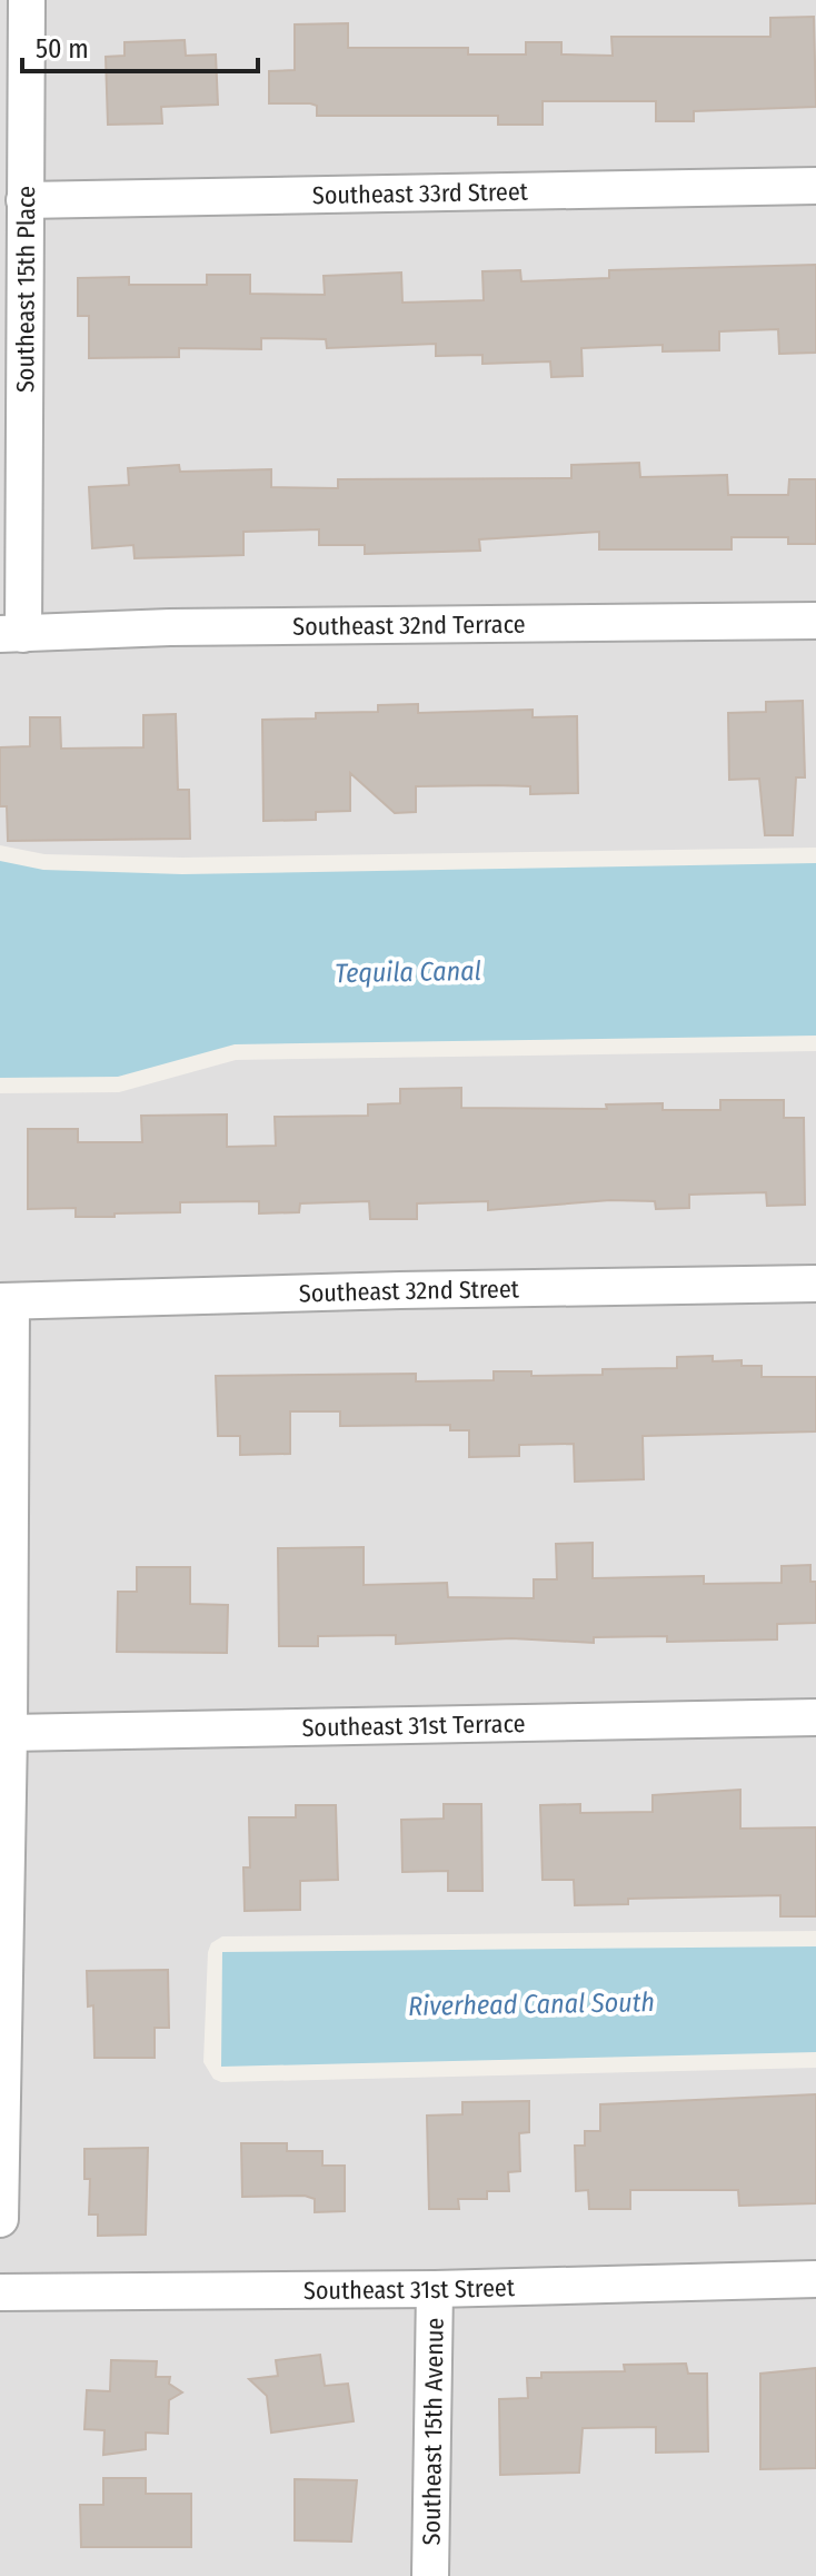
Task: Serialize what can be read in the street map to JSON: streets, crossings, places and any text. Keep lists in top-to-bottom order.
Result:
{
  "streets": {
    "street": [
      "Southeast 33rd Street",
      "Southeast 15th Place",
      "Southeast 32nd Terrace",
      "Southeast 32nd Street",
      "Southeast 31st Terrace",
      "Southeast 31st Street",
      "Southeast 15th Avenue"
    ]
  },
  "crossings": [
    ["Southeast 33rd Street", "Southeast 15th Place"],
    ["Southeast 15th Place", "Southeast 32nd Terrace"],
    ["Southeast 31st Street", "Southeast 15th Avenue"]
  ],
  "water": ["Tequila Canal", "Riverhead Canal South"],
  "scale_bar": "50 m"
}
